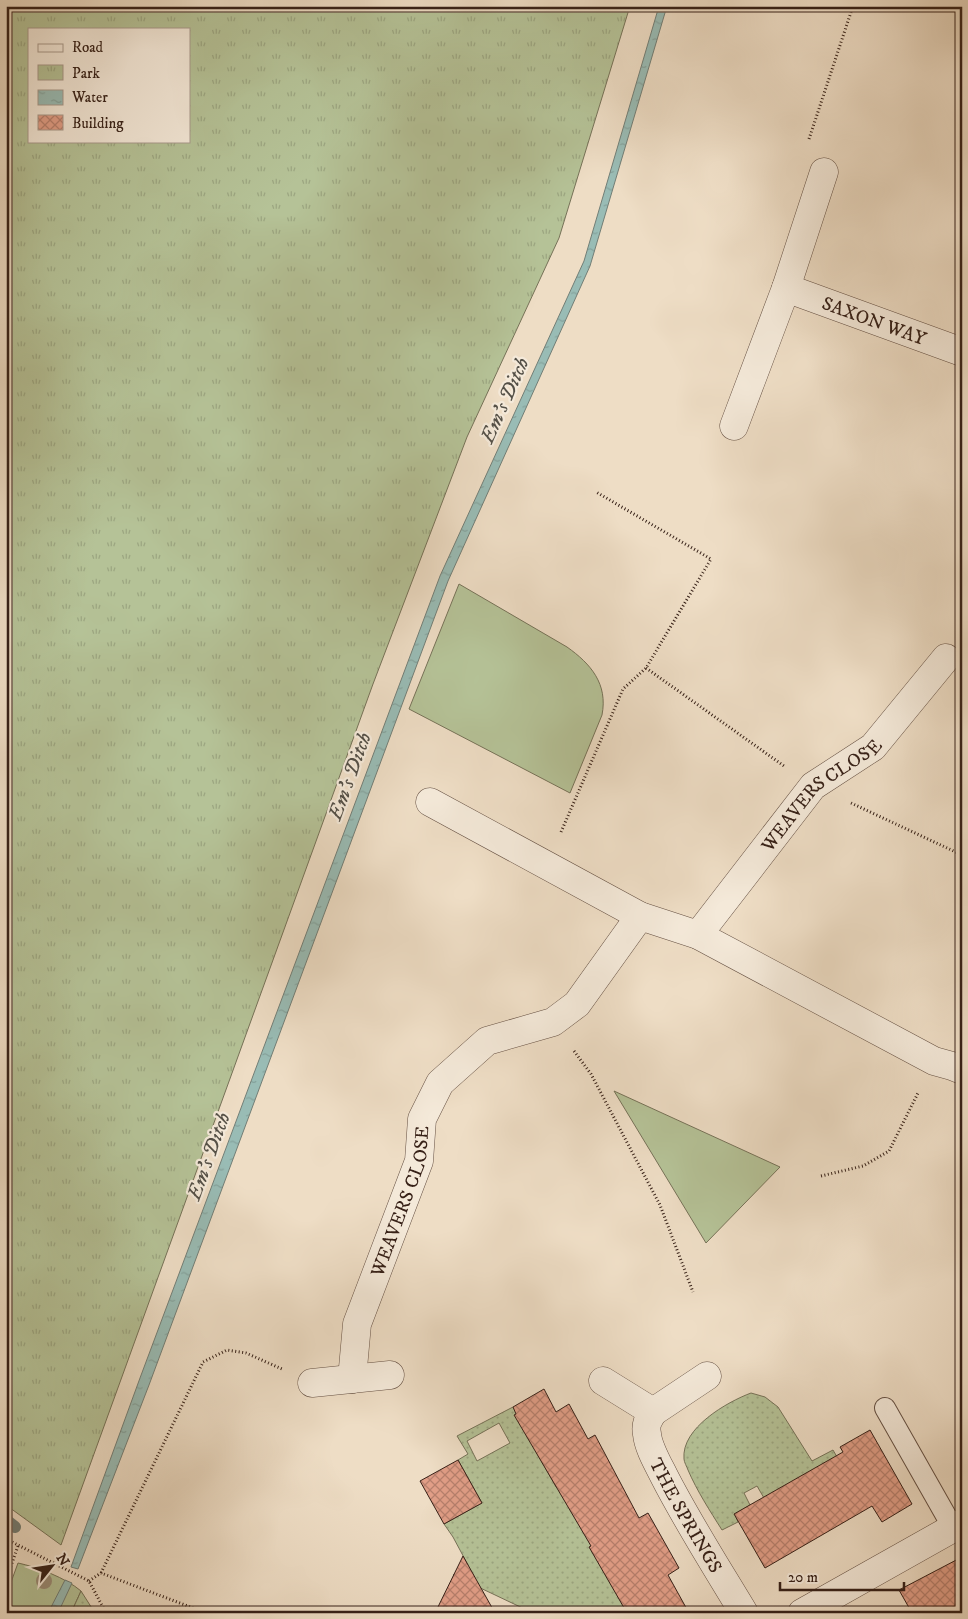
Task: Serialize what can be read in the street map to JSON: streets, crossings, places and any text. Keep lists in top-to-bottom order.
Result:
{
  "streets": {
    "street": ["SAXON WAY", "WEAVERS CLOSE", "THE SPRINGS"]
  },
  "water": ["Em's Ditch"],
  "legend": [
    "Road",
    "Park",
    "Water",
    "Building"
  ],
  "scale_bar": "20 m",
  "north": "top right"
}
